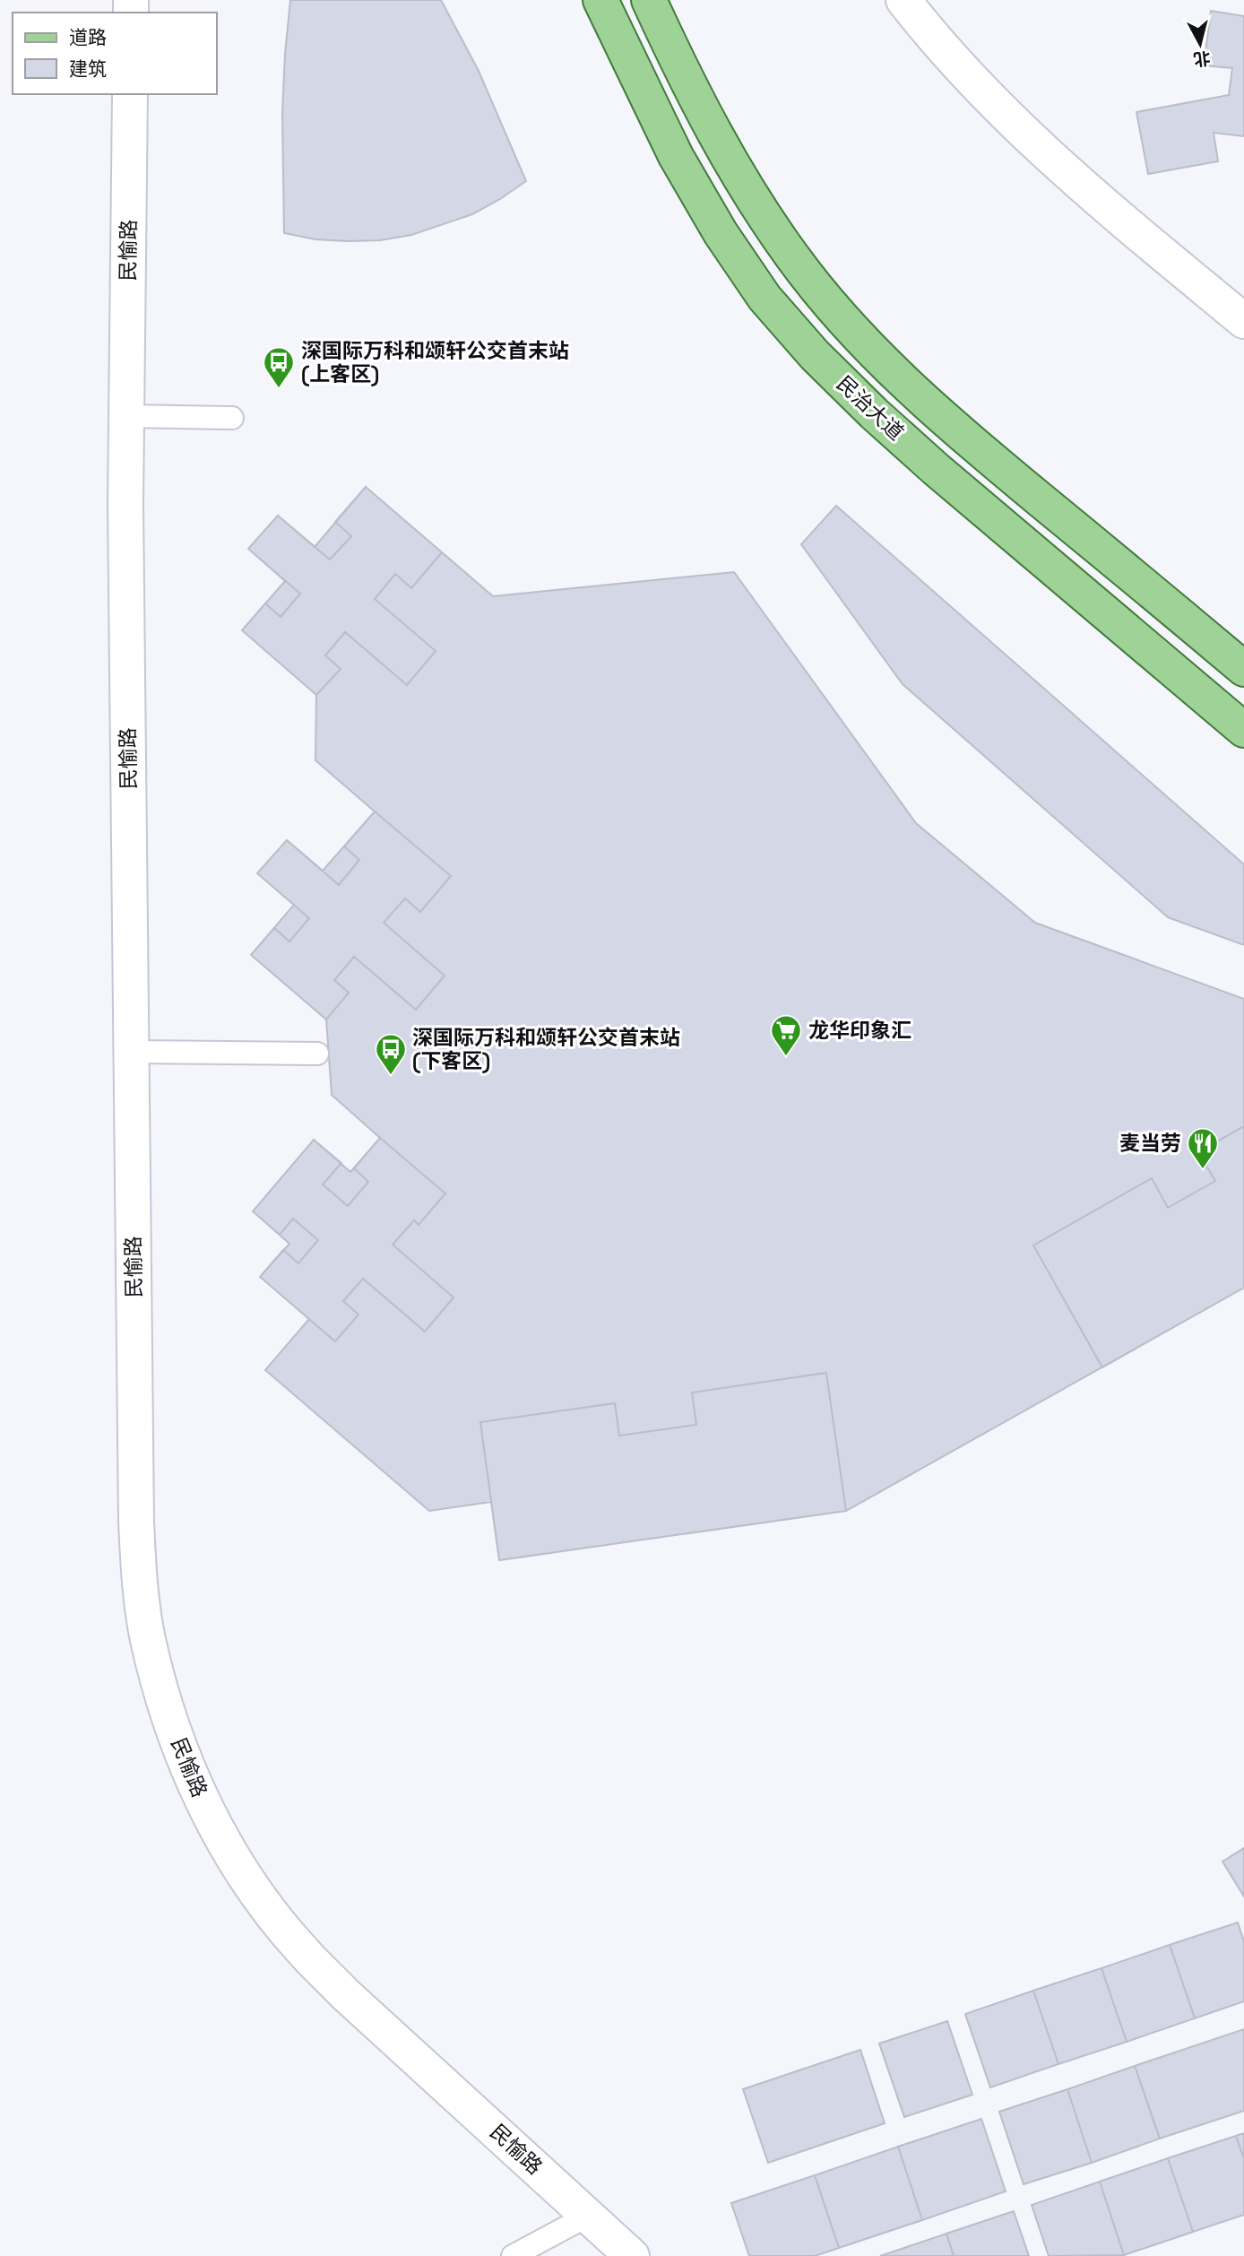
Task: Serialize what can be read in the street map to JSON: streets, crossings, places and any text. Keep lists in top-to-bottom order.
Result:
{
  "streets": {
    "main road": ["民治大道"],
    "street": ["民愉路"]
  },
  "places": {
    "bus stop": ["深国际万科和颂轩公交首末站 (上客区)", "深国际万科和颂轩公交首末站 (下客区)"],
    "supermarket": ["龙华印象汇"],
    "restaurant": ["麦当劳"]
  },
  "legend": ["道路", "建筑"],
  "north": "bottom"
}
